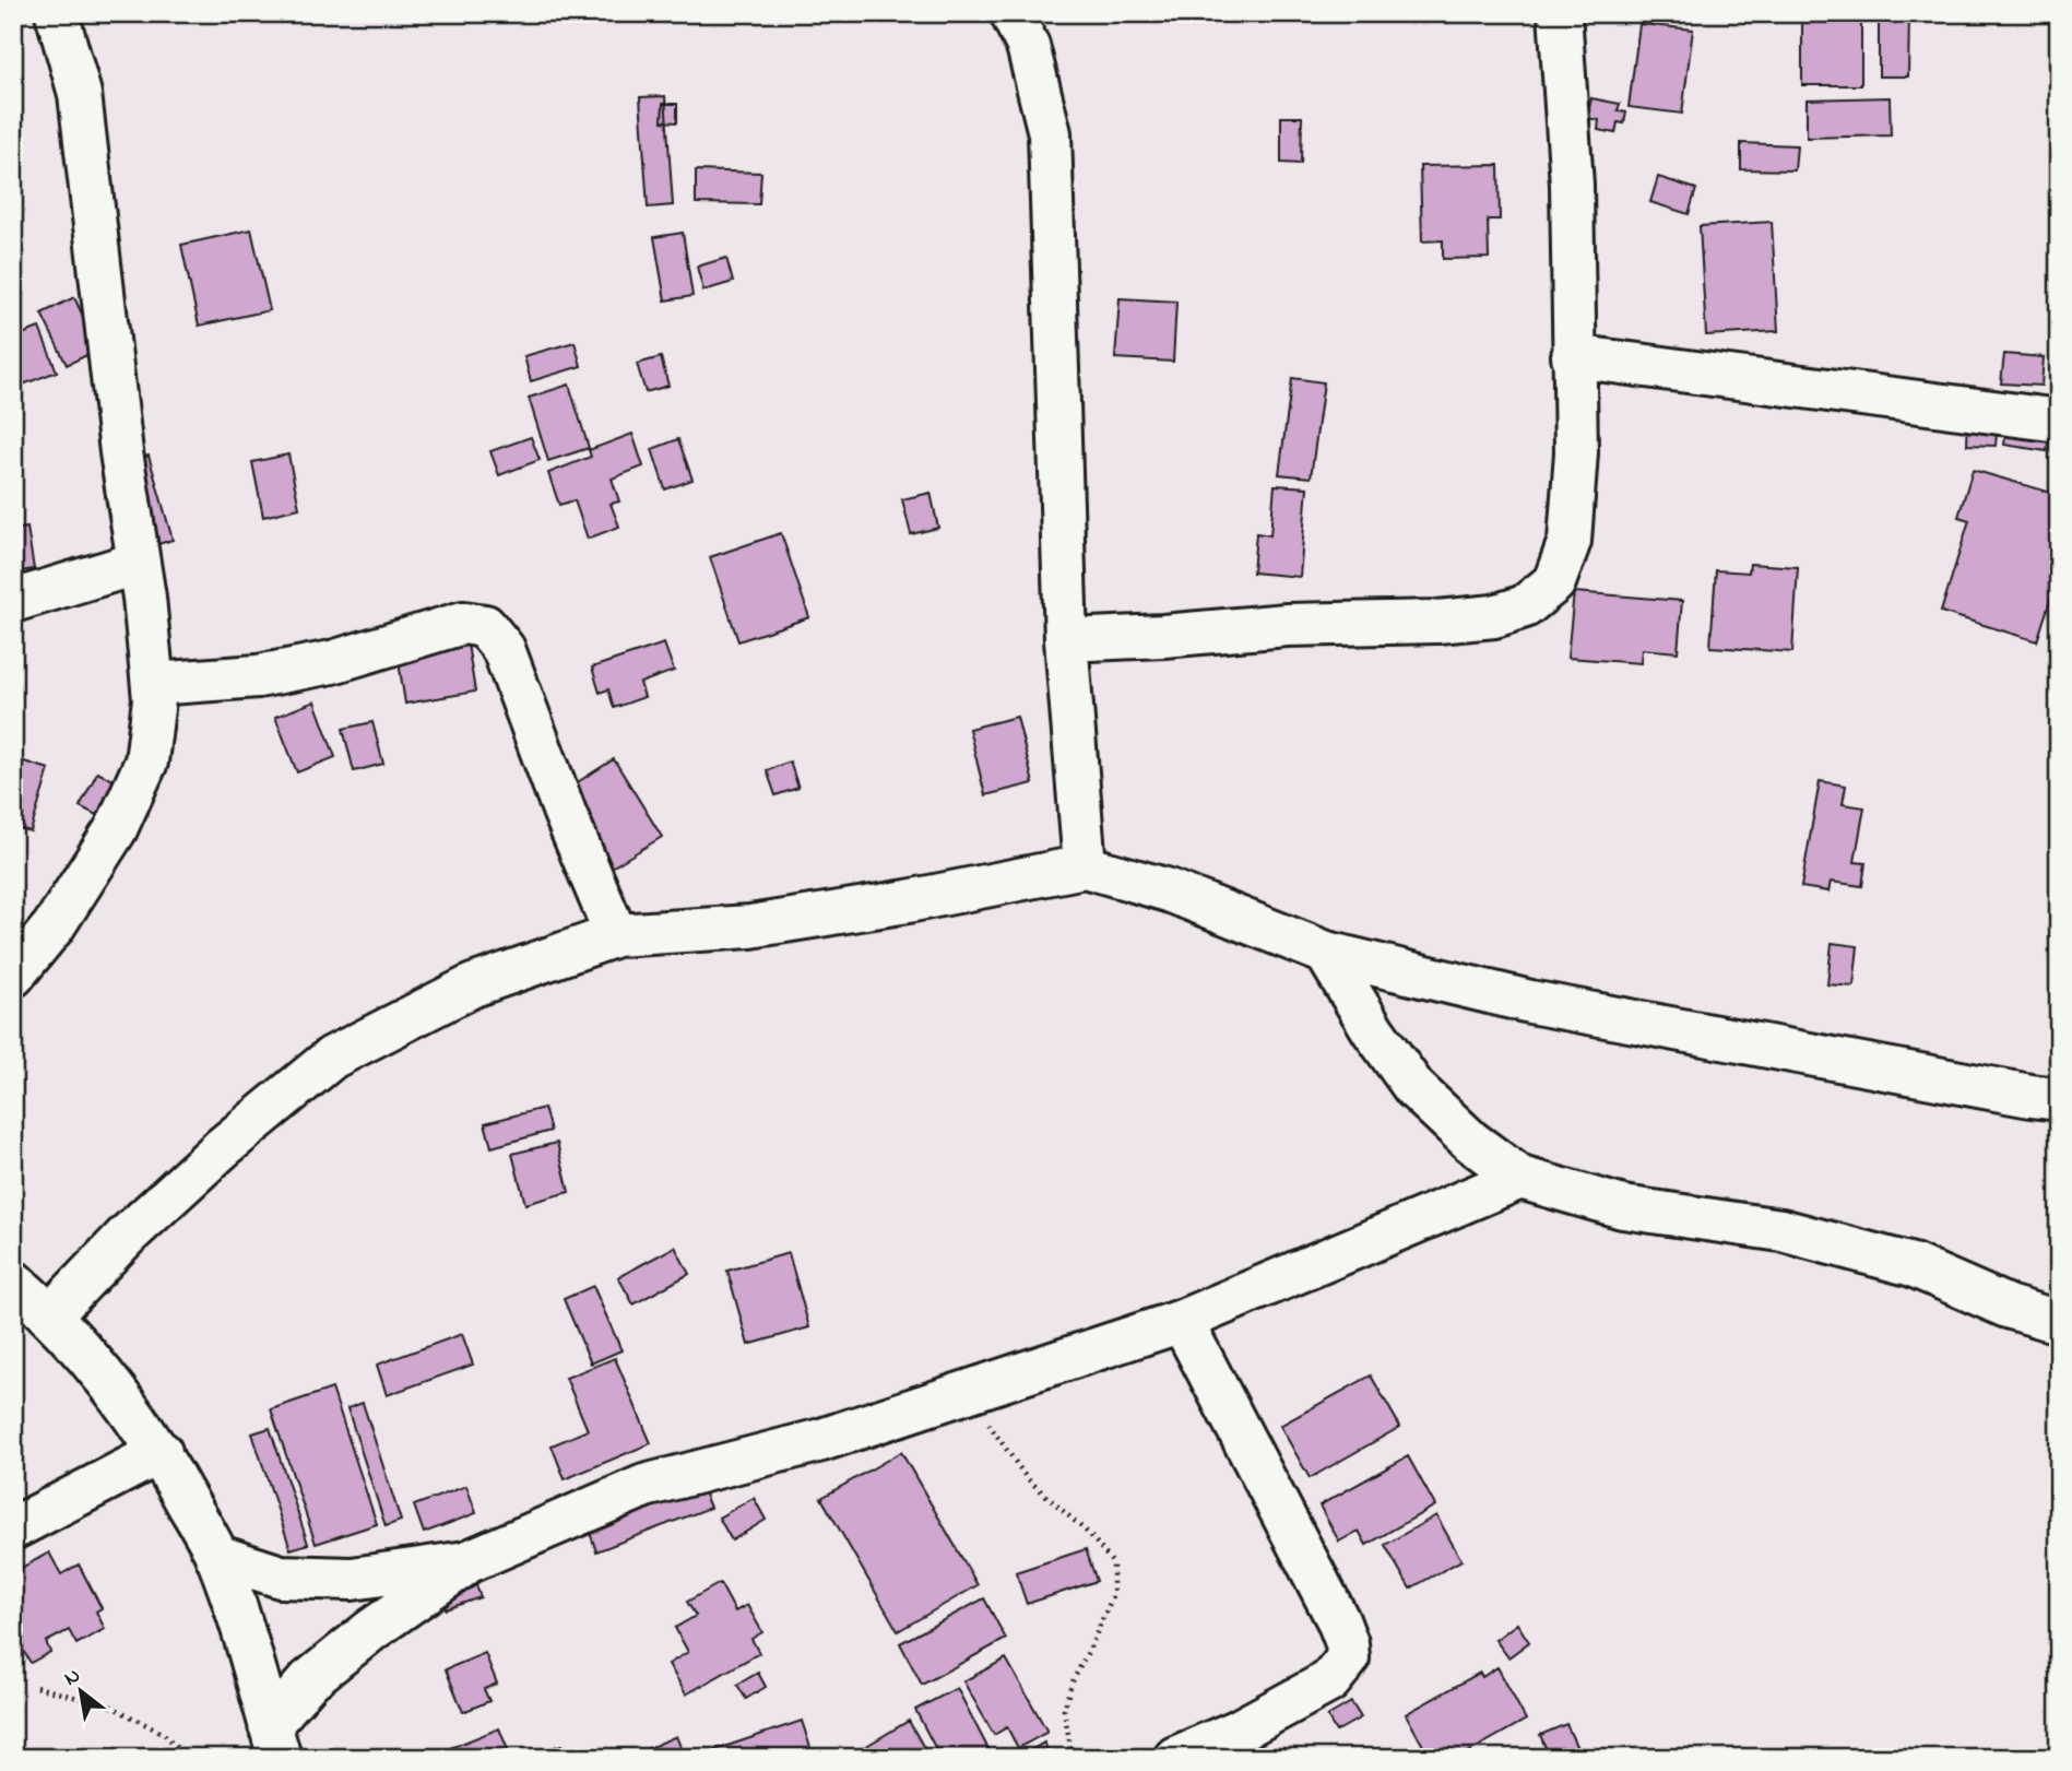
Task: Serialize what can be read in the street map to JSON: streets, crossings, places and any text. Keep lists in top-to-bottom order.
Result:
{
  "north": "top left"
}
